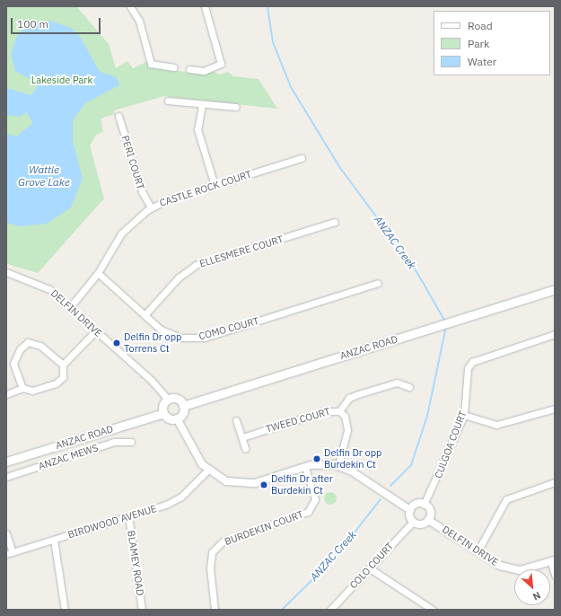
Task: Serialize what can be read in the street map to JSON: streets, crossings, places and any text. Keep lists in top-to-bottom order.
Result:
{
  "streets": {
    "main road": ["ANZAC ROAD"],
    "street": [
      "PERI COURT",
      "CASTLE ROCK COURT",
      "ELLESMERE COURT",
      "DELFIN DRIVE",
      "COMO COURT",
      "TWEED COURT",
      "CULGOA COURT",
      "ANZAC MEWS",
      "BIRDWOOD AVENUE",
      "BURDEKIN COURT",
      "BLAMEY ROAD",
      "COLO COURT"
    ]
  },
  "crossings": [
    ["PERI COURT", "CASTLE ROCK COURT"],
    ["CASTLE ROCK COURT", "DELFIN DRIVE"],
    ["CASTLE ROCK COURT", "COMO COURT"],
    ["ELLESMERE COURT", "COMO COURT"],
    ["DELFIN DRIVE", "ANZAC ROAD"],
    ["DELFIN DRIVE", "CULGOA COURT"],
    ["DELFIN DRIVE", "COLO COURT"],
    ["CULGOA COURT", "COLO COURT"],
    ["BIRDWOOD AVENUE", "BLAMEY ROAD"]
  ],
  "water": ["Wattle Grove Lake", "ANZAC Creek"],
  "parks": ["Lakeside Park"],
  "places": ["Delfin Dr opp Torrens Ct", "Delfin Dr opp Burdekin Ct", "Delfin Dr after Burdekin Ct"],
  "legend": ["Road", "Park", "Water"],
  "scale_bar": "100 m",
  "north": "bottom right"
}
